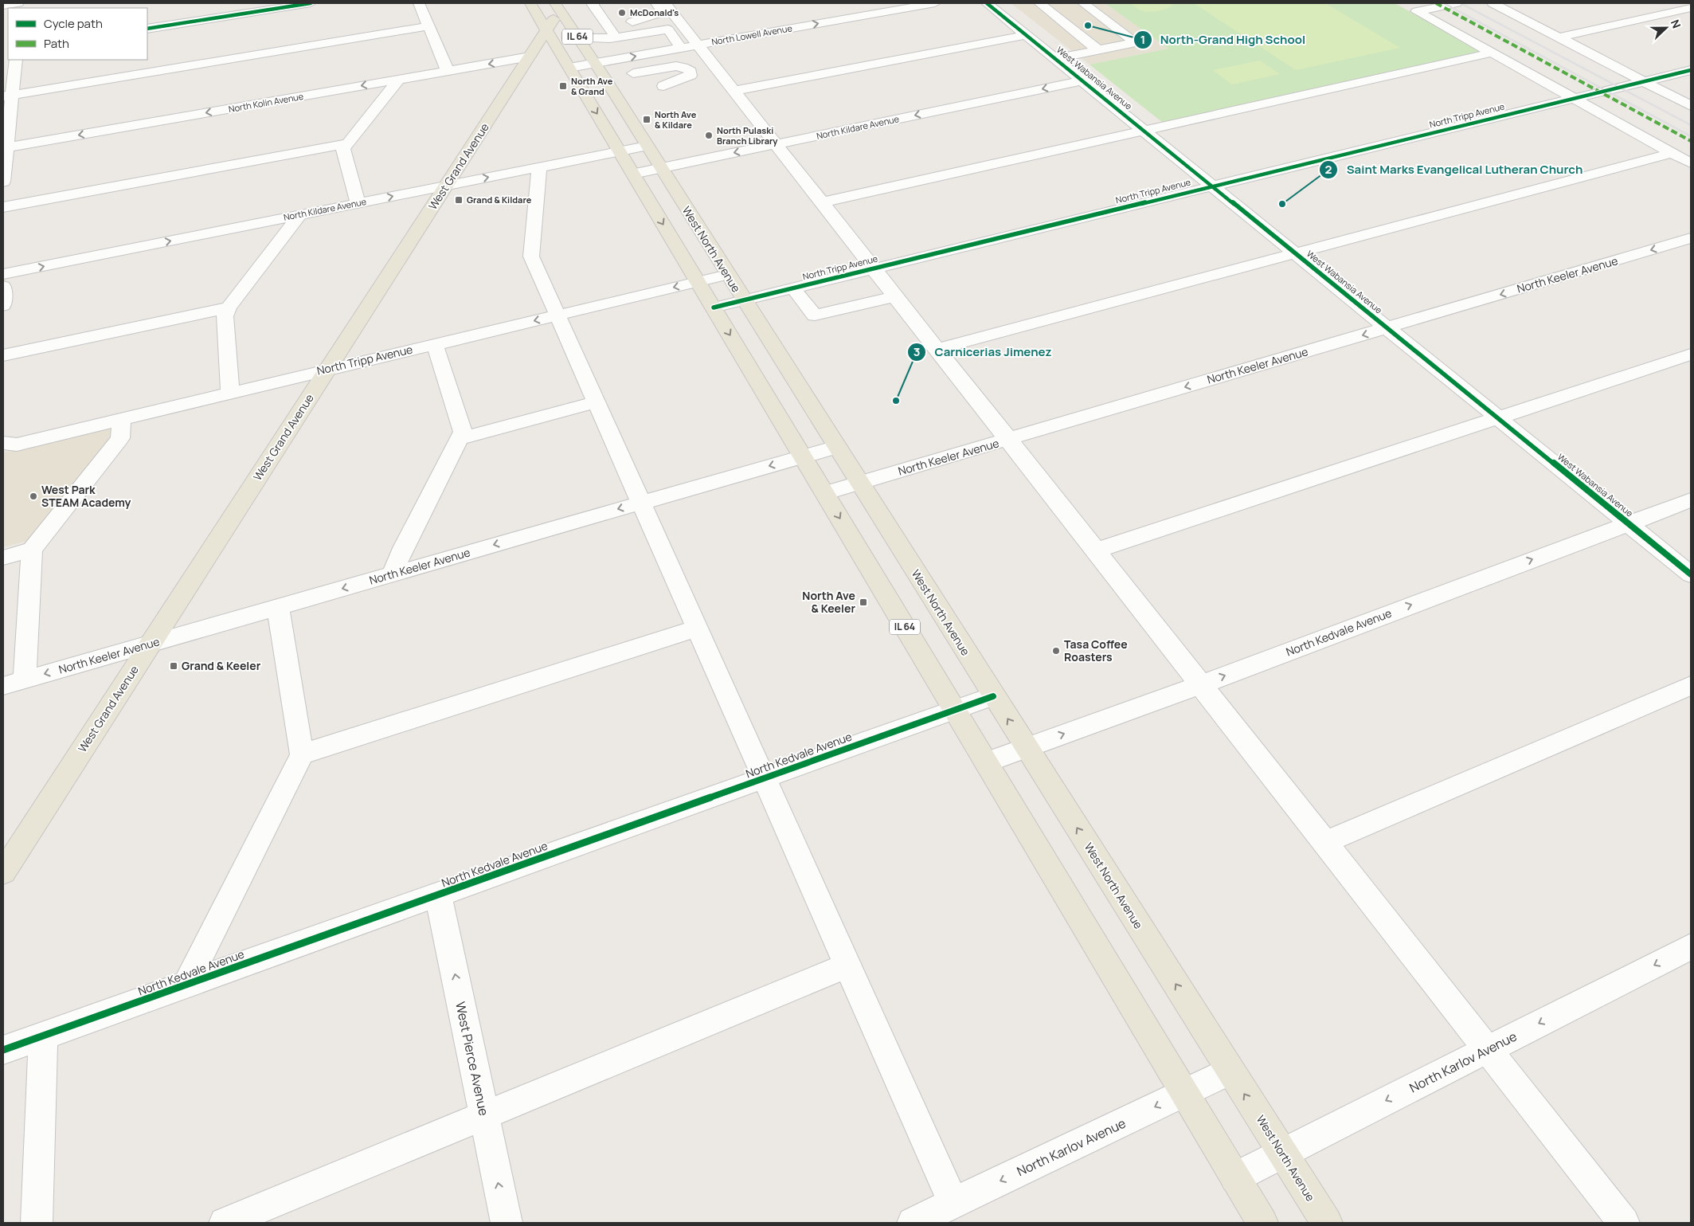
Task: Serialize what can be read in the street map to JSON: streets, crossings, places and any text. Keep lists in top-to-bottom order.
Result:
{
  "streets": {
    "main road": ["IL 64", "West Grand Avenue", "West North Avenue"],
    "street": [
      "North Lowell Avenue",
      "West Wabansia Avenue",
      "North Kolin Avenue",
      "North Tripp Avenue",
      "North Kildare Avenue",
      "North Keeler Avenue",
      "North Kedvale Avenue",
      "West Pierce Avenue",
      "North Karlov Avenue"
    ]
  },
  "crossings": [
    ["North Lowell Avenue", "IL 64"],
    ["North Lowell Avenue", "West North Avenue"],
    ["IL 64", "North Tripp Avenue"],
    ["IL 64", "North Kildare Avenue"],
    ["IL 64", "West Grand Avenue"],
    ["IL 64", "North Keeler Avenue"],
    ["IL 64", "North Kedvale Avenue"],
    ["IL 64", "North Karlov Avenue"],
    ["West Wabansia Avenue", "North Tripp Avenue"],
    ["West Wabansia Avenue", "North Kildare Avenue"],
    ["West Wabansia Avenue", "North Keeler Avenue"],
    ["West Wabansia Avenue", "North Kedvale Avenue"],
    ["North Kolin Avenue", "West Grand Avenue"],
    ["North Tripp Avenue", "West Grand Avenue"],
    ["North Tripp Avenue", "West North Avenue"],
    ["North Kildare Avenue", "West Grand Avenue"],
    ["North Kildare Avenue", "West North Avenue"],
    ["West Grand Avenue", "West North Avenue"],
    ["West Grand Avenue", "North Keeler Avenue"],
    ["West North Avenue", "North Keeler Avenue"],
    ["West North Avenue", "North Kedvale Avenue"],
    ["West North Avenue", "North Karlov Avenue"],
    ["North Kedvale Avenue", "West Pierce Avenue"]
  ],
  "one_way": ["West Pierce Avenue", "North Karlov Avenue"],
  "places": {
    "other": [
      "McDonald's",
      "North-Grand High School",
      "North Pulaski Branch Library",
      "Saint Marks Evangelical Lutheran Church",
      "Carnicerias Jimenez",
      "West Park STEAM Academy",
      "Tasa Coffee Roasters"
    ],
    "transit": [
      "North Ave & Grand",
      "North Ave & Kildare",
      "Grand & Kildare",
      "North Ave & Keeler",
      "Grand & Keeler"
    ]
  },
  "legend": ["Cycle path", "Path"],
  "north": "right"
}
